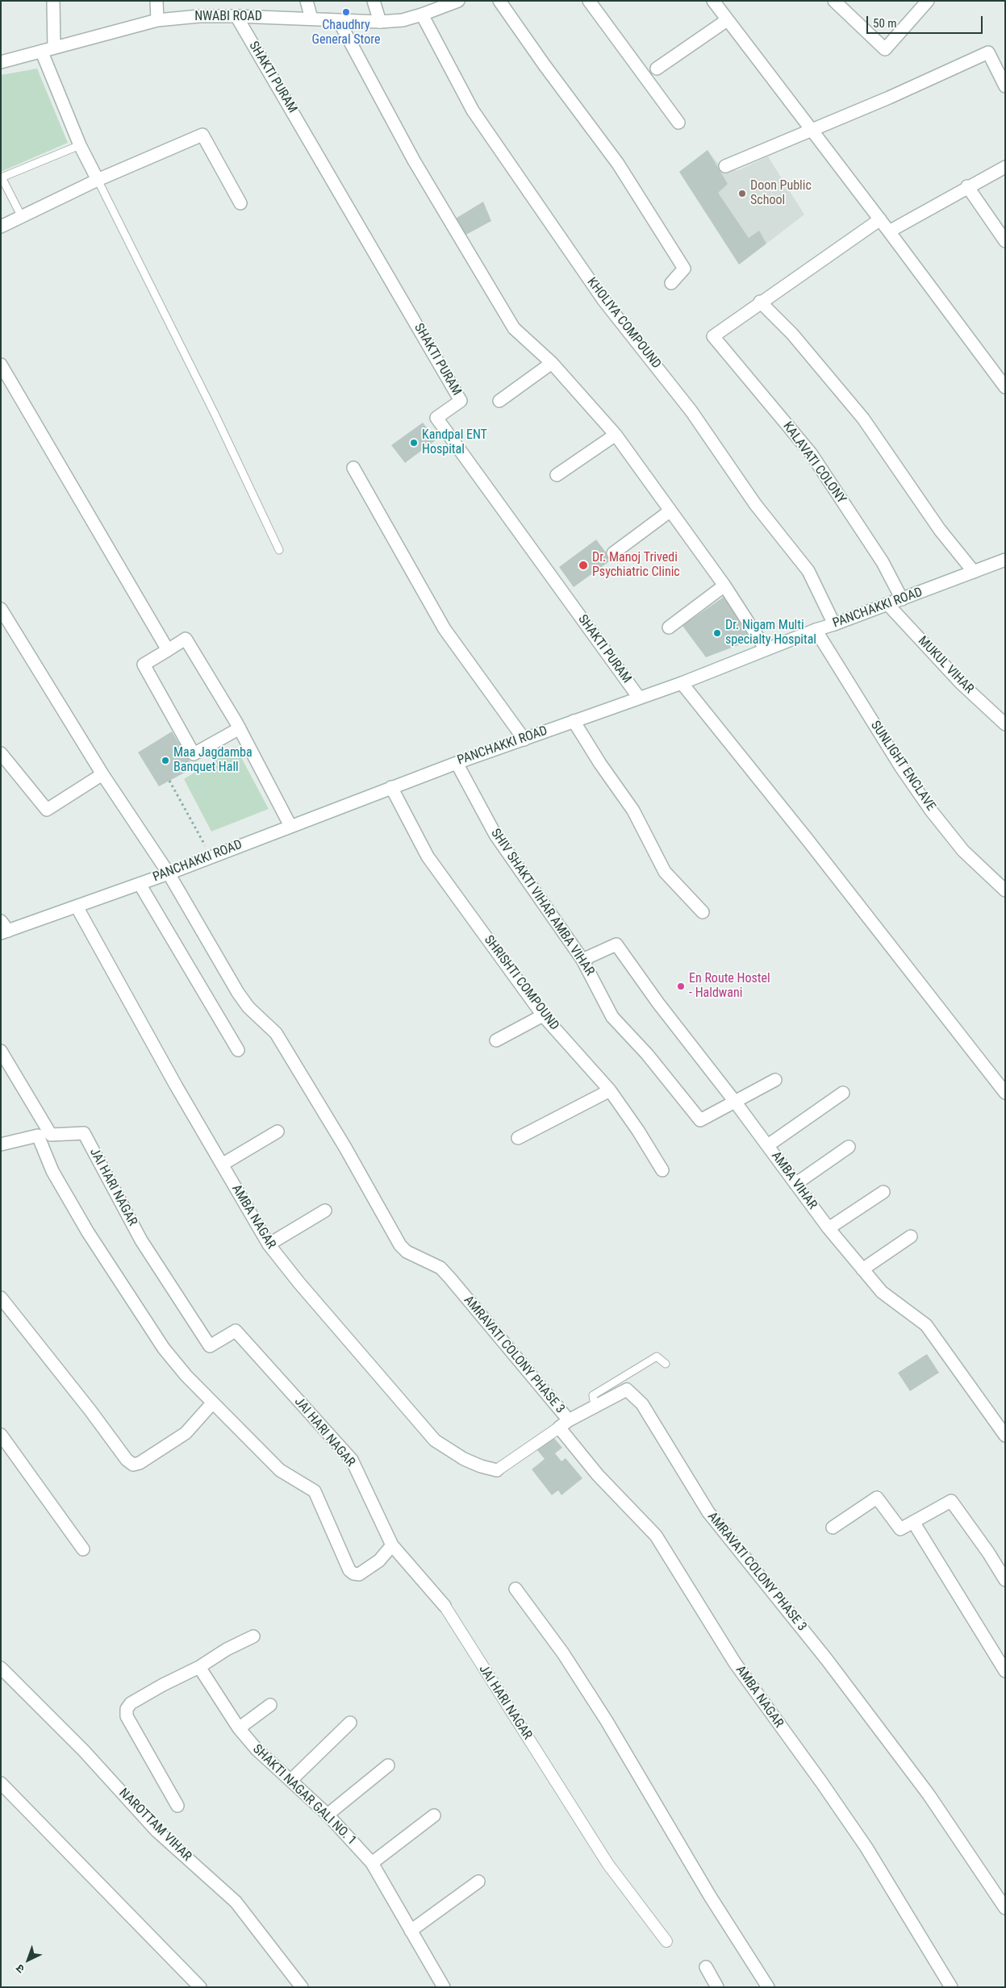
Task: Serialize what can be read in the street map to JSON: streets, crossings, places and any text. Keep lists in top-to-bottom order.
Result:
{
  "streets": {
    "street": [
      "NWABI ROAD",
      "SHAKTI PURAM",
      "KHOLIYA COMPOUND",
      "KALAVATI COLONY",
      "PANCHAKKI ROAD",
      "MUKUL VIHAR",
      "SUNLIGHT ENCLAVE",
      "SHIV SHAKTI VIHAR AMBA VIHAR",
      "SHRISHTI COMPOUND",
      "AMBA VIHAR",
      "JAI HARI NAGAR",
      "AMBA NAGAR",
      "AMRAVATI COLONY PHASE 3",
      "SHAKTI NAGAR GALI NO. 1",
      "NAROTTAM VIHAR"
    ]
  },
  "crossings": [
    ["NWABI ROAD", "SHAKTI PURAM"],
    ["NWABI ROAD", "KHOLIYA COMPOUND"],
    ["SHAKTI PURAM", "PANCHAKKI ROAD"],
    ["KHOLIYA COMPOUND", "PANCHAKKI ROAD"],
    ["KALAVATI COLONY", "PANCHAKKI ROAD"],
    ["PANCHAKKI ROAD", "MUKUL VIHAR"],
    ["PANCHAKKI ROAD", "SUNLIGHT ENCLAVE"],
    ["PANCHAKKI ROAD", "SHIV SHAKTI VIHAR AMBA VIHAR"],
    ["PANCHAKKI ROAD", "SHRISHTI COMPOUND"],
    ["PANCHAKKI ROAD", "AMBA NAGAR"],
    ["PANCHAKKI ROAD", "AMRAVATI COLONY PHASE 3"],
    ["SHIV SHAKTI VIHAR AMBA VIHAR", "AMBA VIHAR"],
    ["AMBA NAGAR", "AMRAVATI COLONY PHASE 3"]
  ],
  "places": [
    "Chaudhry General Store",
    "Doon Public School",
    "Kandpal ENT Hospital",
    "Dr. Manoj Trivedi Psychiatric Clinic",
    "Dr. Nigam Multi specialty Hospital",
    "Maa Jagdamba Banquet Hall",
    "En Route Hostel - Haldwani"
  ],
  "scale_bar": "50 m",
  "north": "bottom left"
}
